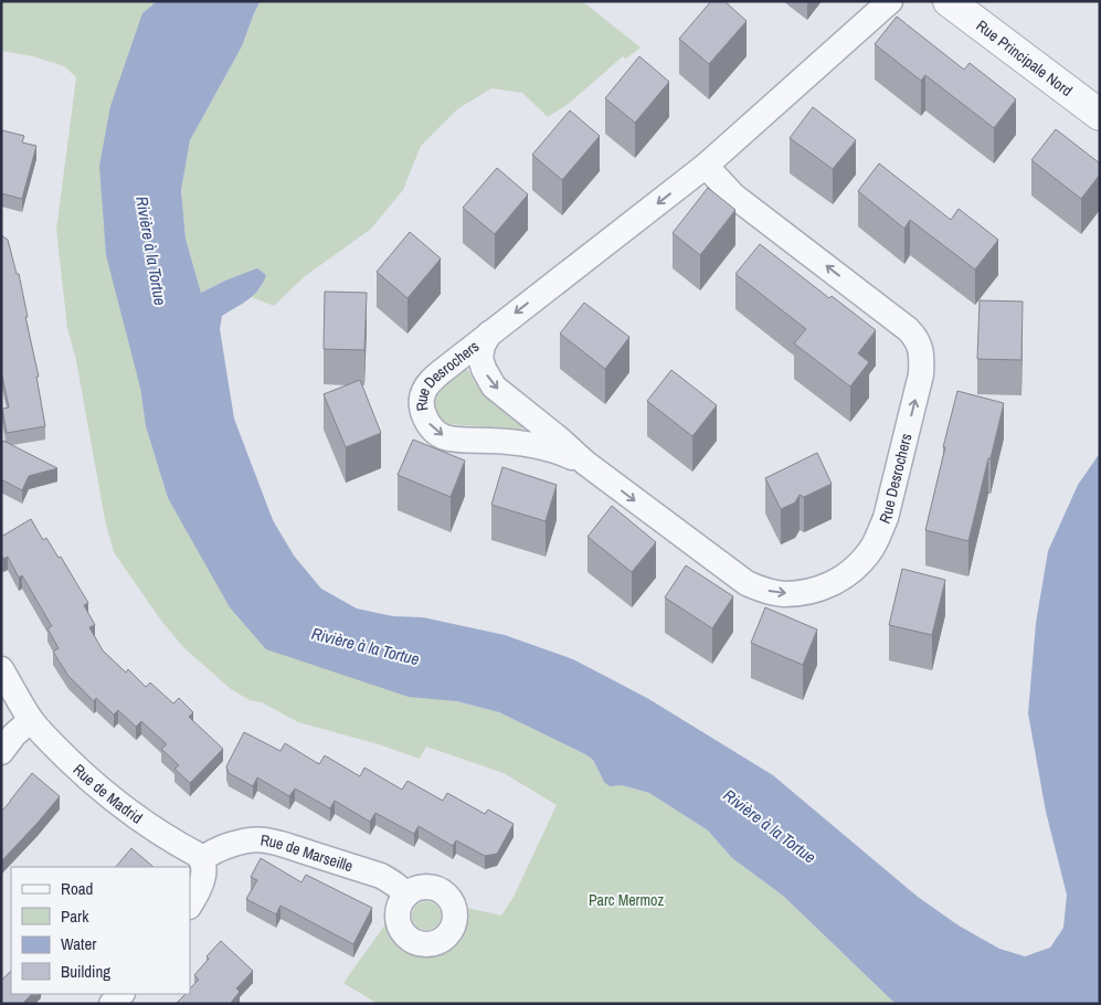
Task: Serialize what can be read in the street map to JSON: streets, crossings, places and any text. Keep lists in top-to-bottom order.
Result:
{
  "streets": {
    "street": [
      "Rue Principale Nord",
      "Rue Desrochers",
      "Rue de Madrid",
      "Rue de Marseille"
    ]
  },
  "crossings": [
    ["Rue de Madrid", "Rue de Marseille"]
  ],
  "water": ["Rivière à la Tortue"],
  "parks": ["Parc Mermoz"],
  "legend": [
    "Road",
    "Park",
    "Water",
    "Building"
  ]
}
